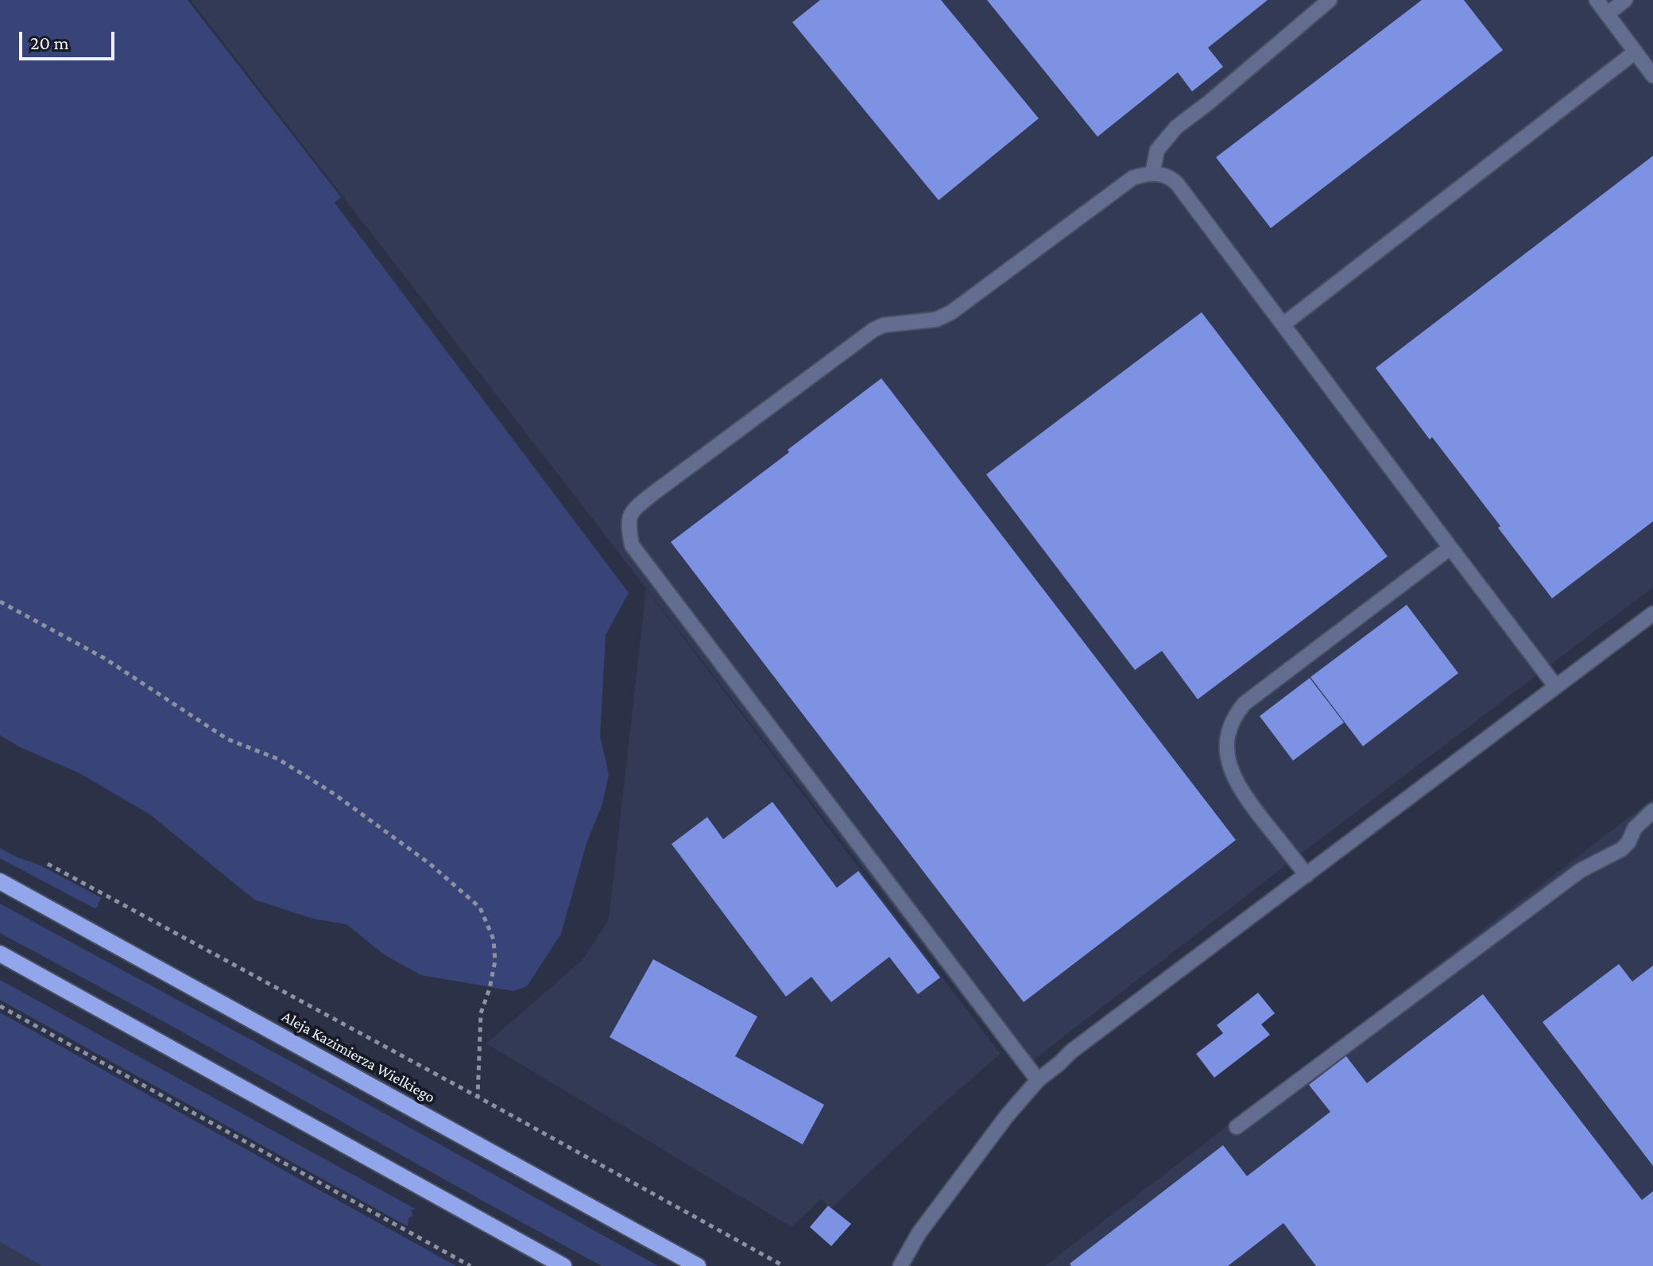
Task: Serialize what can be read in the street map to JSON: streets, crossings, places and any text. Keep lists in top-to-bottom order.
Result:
{
  "streets": {
    "main road": ["Aleja Kazimierza Wielkiego"]
  },
  "scale_bar": "20 m"
}
